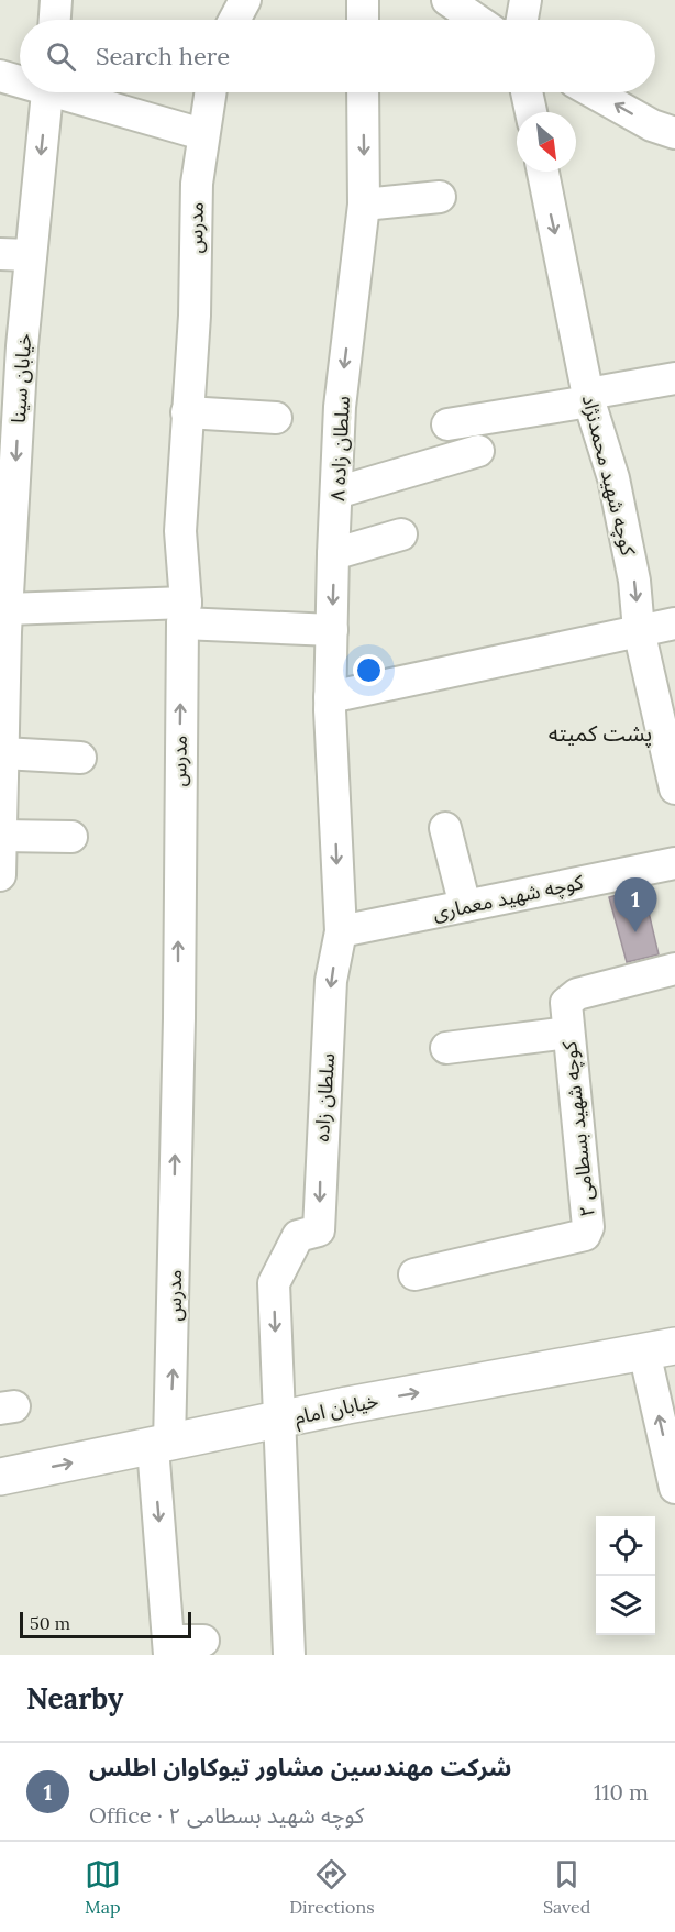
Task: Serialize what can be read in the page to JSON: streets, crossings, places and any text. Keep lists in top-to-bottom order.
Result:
{
  "streets": {
    "main road": ["خیابان امام"],
    "street": [
      "مدرس",
      "خیابان سینا",
      "سلطان زاده ۸",
      "کوچه شهید محمدنژاد",
      "کوچه شهید معماری",
      "سلطان زاده",
      "کوچه شهید بسطامی ۲"
    ]
  },
  "crossings": [
    ["مدرس", "خیابان امام"],
    ["سلطان زاده ۸", "سلطان زاده"],
    ["کوچه شهید معماری", "سلطان زاده"],
    ["سلطان زاده", "خیابان امام"]
  ],
  "one_way": [
    "خیابان سینا",
    "سلطان زاده ۸",
    "کوچه شهید محمدنژاد",
    "سلطان زاده",
    "خیابان امام"
  ],
  "districts": ["پشت کمیته"],
  "scale_bar": "50 m",
  "north": "bottom right",
  "page": {
    "search": "Search here",
    "pins": "1",
    "scale": "50 m",
    "heading": "Nearby",
    "list": [
      {
        "mark": "1",
        "name": "شرکت مهندسین مشاور تیوکاوان اطلس",
        "note": "Office · کوچه شهید بسطامی ۲",
        "value": "110 m"
      }
    ],
    "nav": ["Map", "Directions", "Saved"]
  }
}
